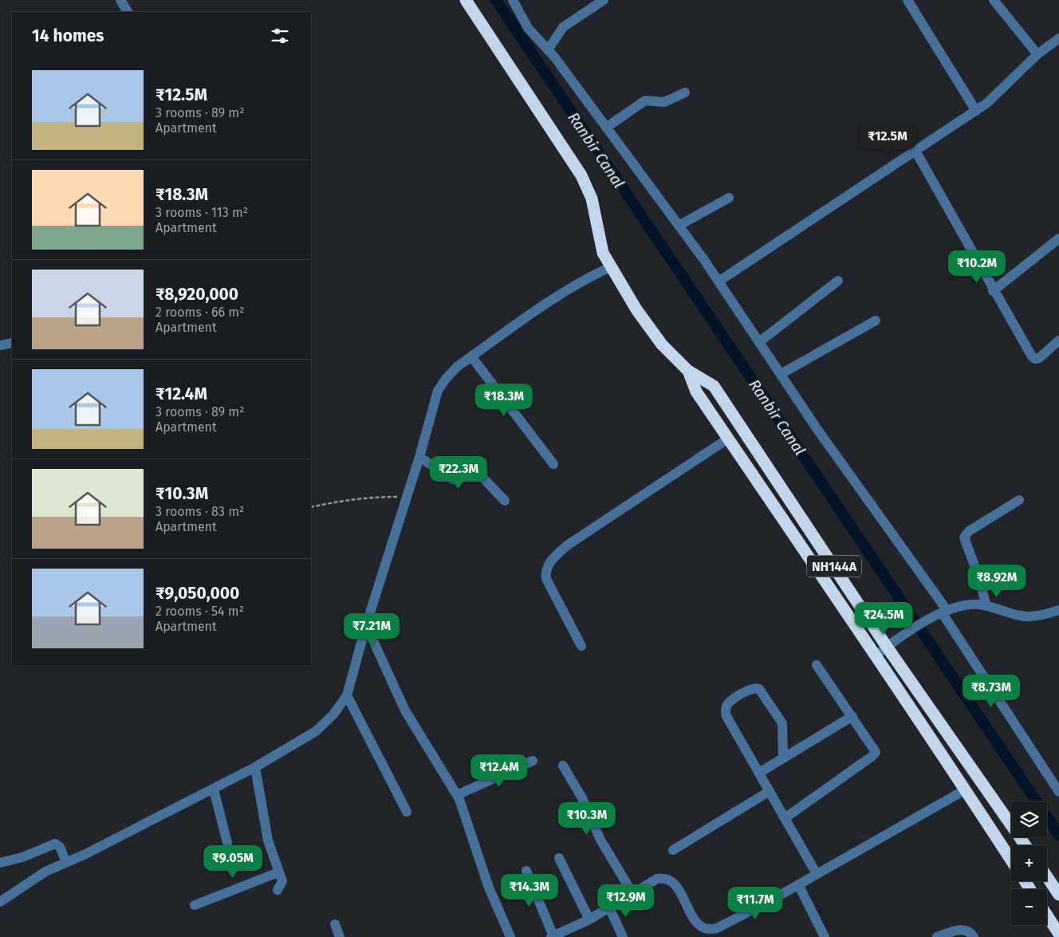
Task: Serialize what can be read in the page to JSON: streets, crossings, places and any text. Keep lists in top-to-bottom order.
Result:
{
  "streets": {
    "highway": ["NH144A"]
  },
  "water": ["Ranbir Canal"],
  "page": {
    "heading": "14 homes",
    "list": [
      {
        "name": "₹12.5M",
        "note": "3 rooms · 89 m² · Apartment"
      },
      {
        "name": "₹18.3M",
        "note": "3 rooms · 113 m² · Apartment"
      },
      {
        "name": "₹8,920,000",
        "note": "2 rooms · 66 m² · Apartment"
      },
      {
        "name": "₹12.4M",
        "note": "3 rooms · 89 m² · Apartment"
      },
      {
        "name": "₹10.3M",
        "note": "3 rooms · 83 m² · Apartment"
      },
      {
        "name": "₹9,050,000",
        "note": "2 rooms · 54 m² · Apartment"
      }
    ],
    "price": [
      "₹12.5M",
      "₹10.2M",
      "₹18.3M",
      "₹22.3M",
      "₹8.92M",
      "₹24.5M",
      "₹7.21M",
      "₹8.73M",
      "₹12.4M",
      "₹10.3M",
      "₹9.05M",
      "₹14.3M",
      "₹12.9M",
      "₹11.7M"
    ],
    "map_buttons": ["+", "−"]
  }
}
